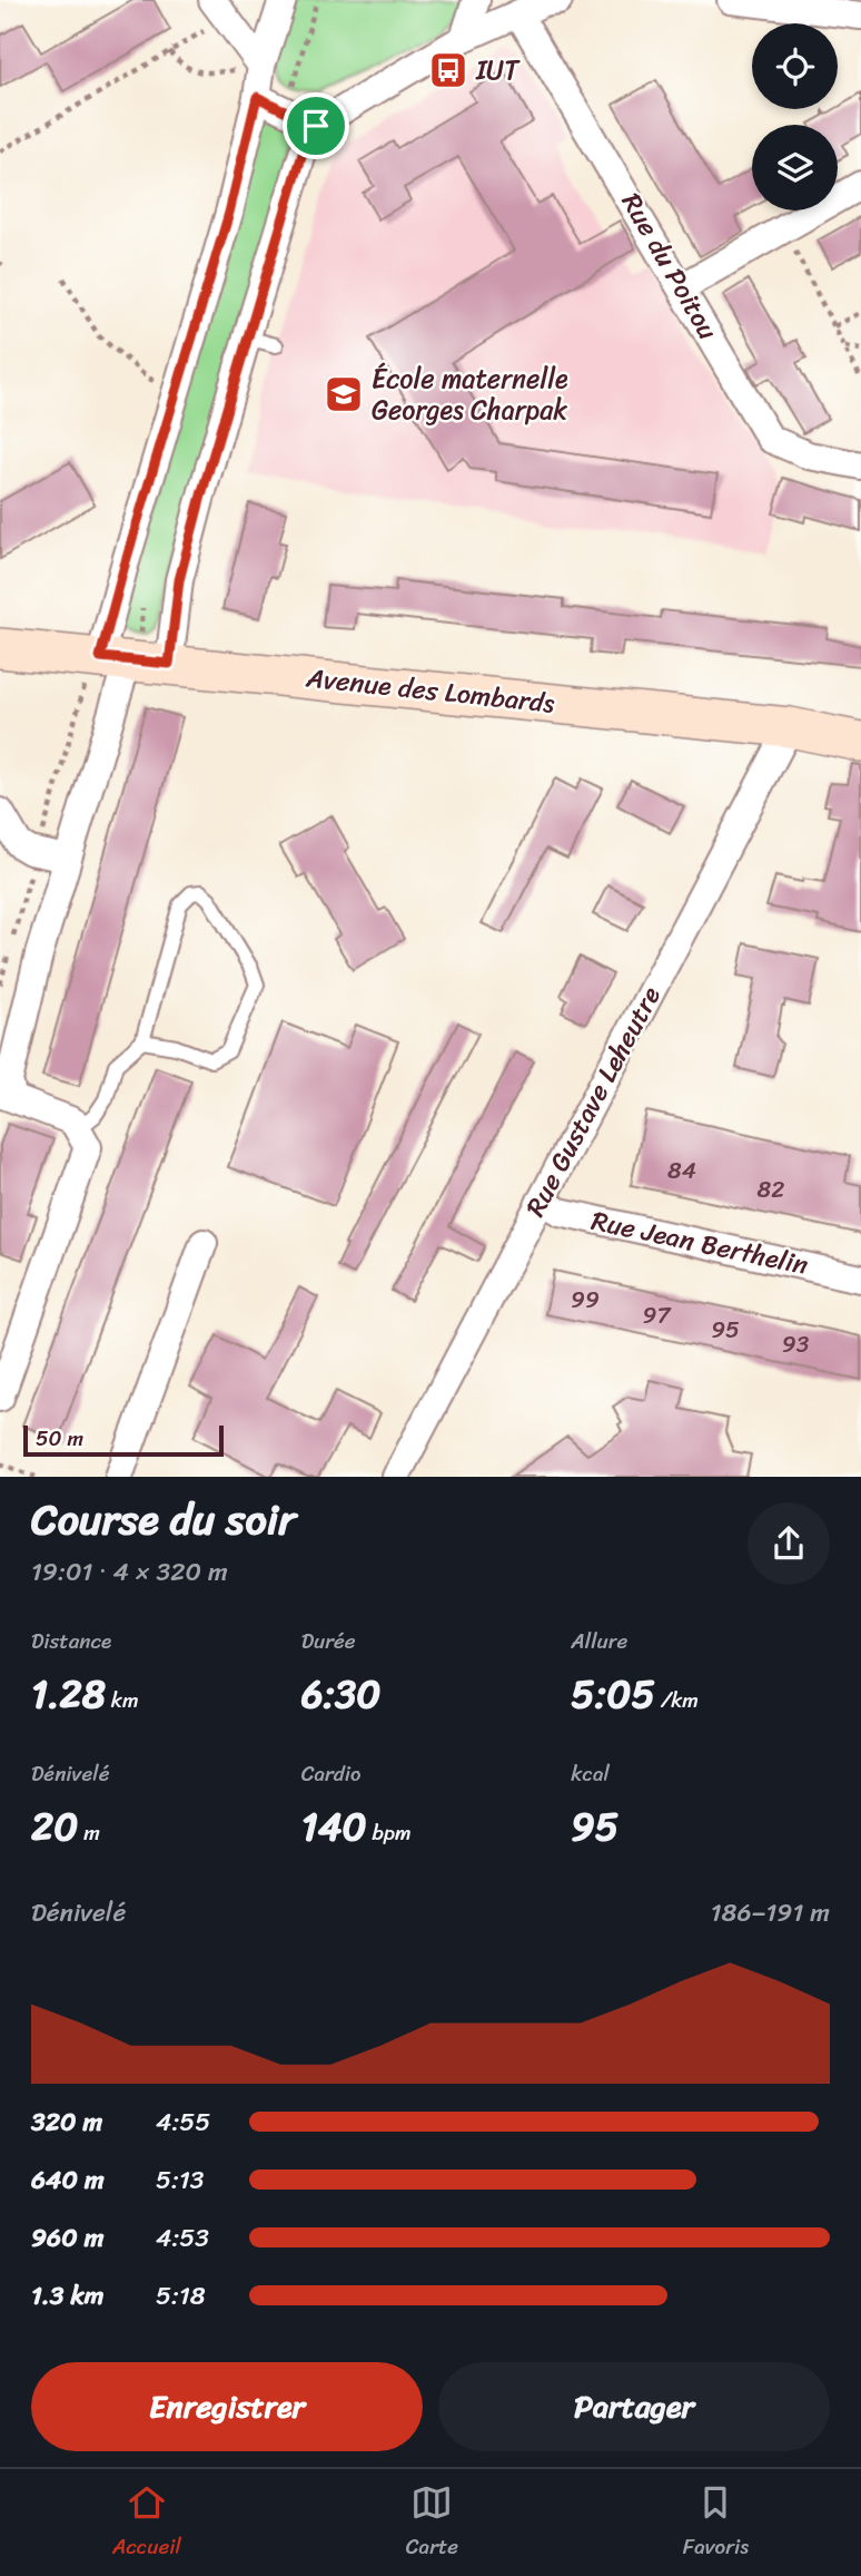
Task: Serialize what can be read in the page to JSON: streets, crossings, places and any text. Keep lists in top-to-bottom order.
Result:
{
  "streets": {
    "street": [
      "Rue du Poitou",
      "Avenue des Lombards",
      "Rue Gustave Leheutre",
      "Rue Jean Berthelin"
    ]
  },
  "crossings": [
    ["Avenue des Lombards", "Rue Gustave Leheutre"],
    ["Rue Gustave Leheutre", "Rue Jean Berthelin"]
  ],
  "places": {
    "bus stop": ["IUT"],
    "school or university": ["École maternelle Georges Charpak"]
  },
  "house_numbers": [
    "84",
    "82",
    "99",
    "97",
    "95",
    "93"
  ],
  "scale_bar": "50 m",
  "page": {
    "scale": "50 m",
    "heading": ["Course du soir", "19:01 · 4 × 320 m"],
    "stats": [
      ["Distance", "1.28 km"],
      ["Durée", "6:30"],
      ["Allure", "5:05 /km"],
      ["Dénivelé", "20 m"],
      ["Cardio", "140 bpm"],
      ["kcal", "95"]
    ],
    "chart": ["Dénivelé", "186–191 m"],
    "list": [
      {
        "name": "320 m",
        "note": "4:55"
      },
      {
        "name": "640 m",
        "note": "5:13"
      },
      {
        "name": "960 m",
        "note": "4:53"
      },
      {
        "name": "1.3 km",
        "note": "5:18"
      }
    ],
    "buttons": ["Enregistrer", "Partager"],
    "tabs": ["Accueil", "Carte", "Favoris"]
  }
}
